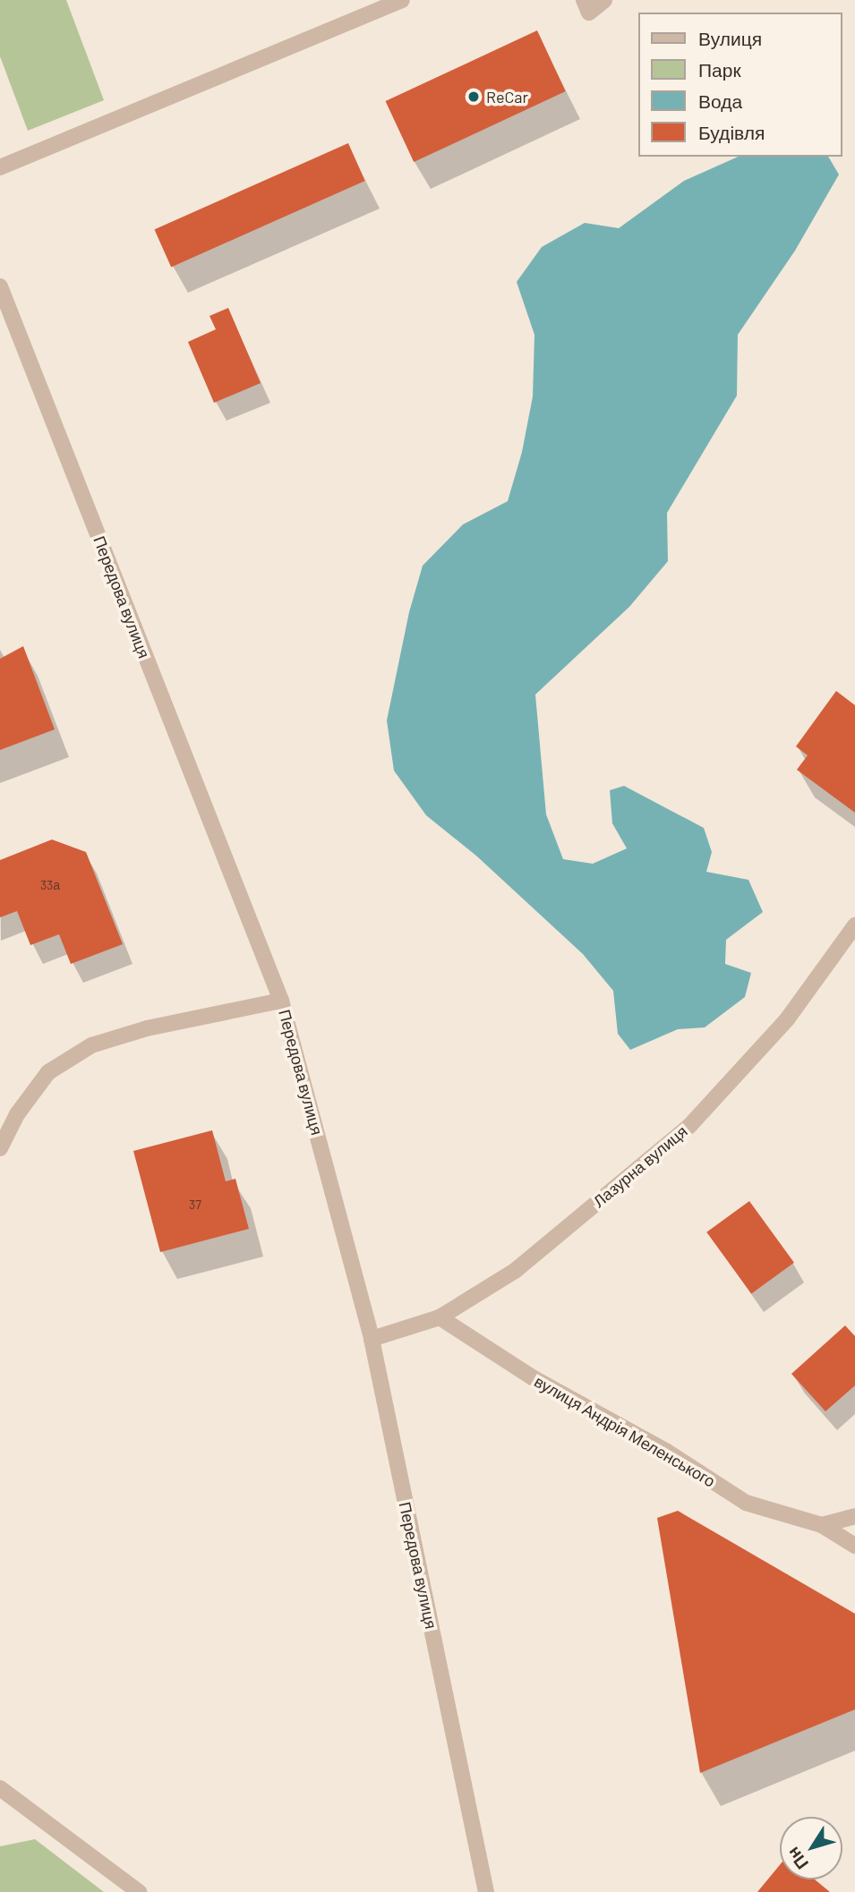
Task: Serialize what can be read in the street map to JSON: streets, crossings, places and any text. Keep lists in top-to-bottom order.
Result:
{
  "streets": {
    "street": ["Передова вулиця", "Лазурна вулиця", "вулиця Андрія Меленського"]
  },
  "crossings": [
    ["Передова вулиця", "Лазурна вулиця"],
    ["Лазурна вулиця", "вулиця Андрія Меленського"]
  ],
  "places": ["ReCar"],
  "house_numbers": ["33а", "37"],
  "legend": [
    "Вулиця",
    "Парк",
    "Вода",
    "Будівля"
  ],
  "north": "bottom left"
}
